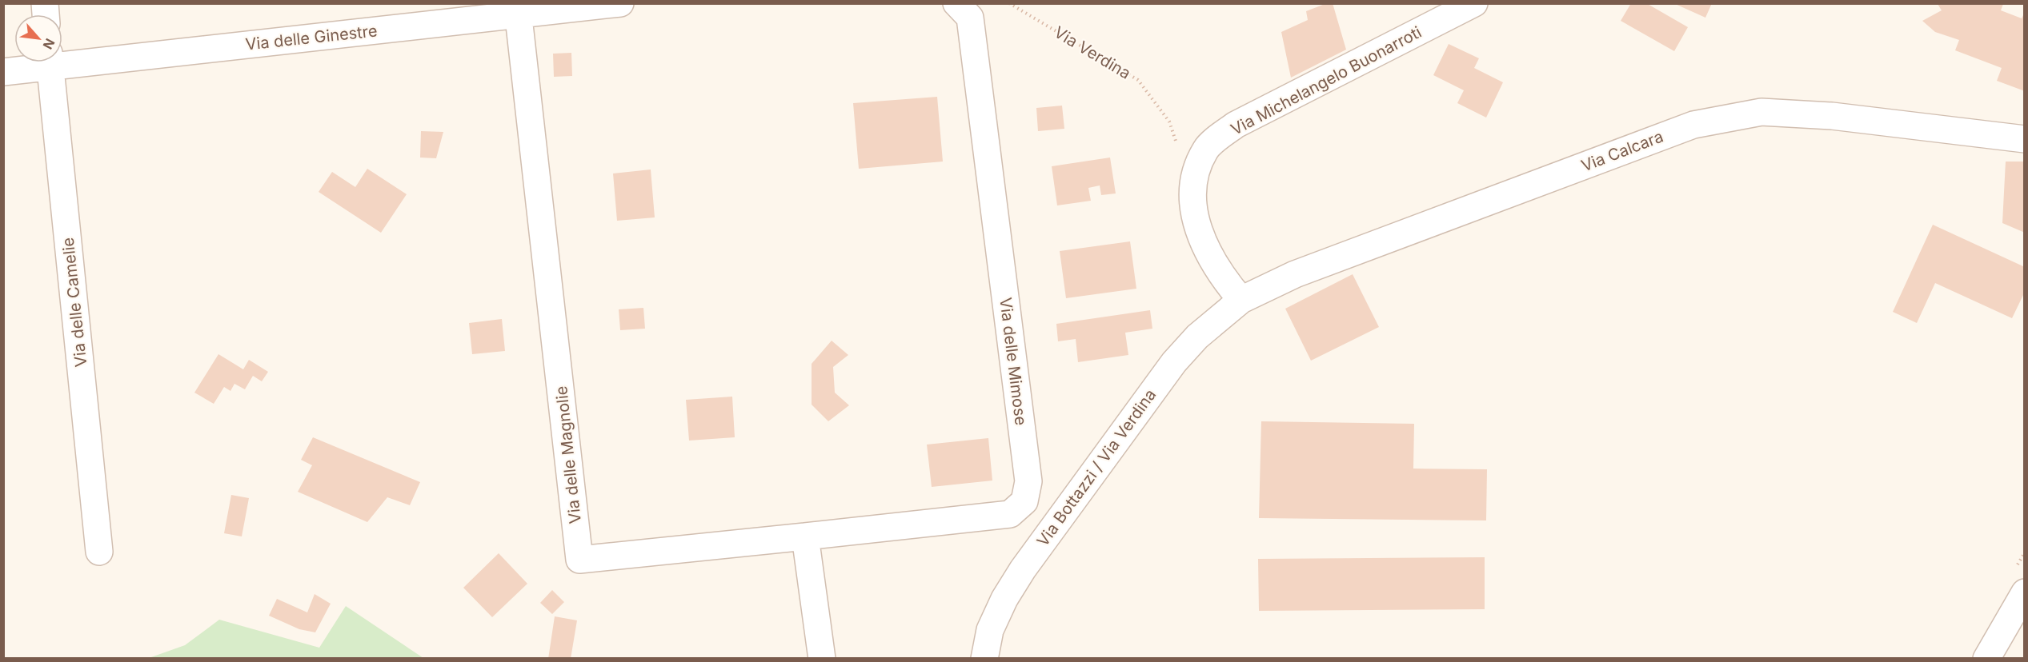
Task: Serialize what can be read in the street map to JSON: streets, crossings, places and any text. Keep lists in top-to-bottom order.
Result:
{
  "streets": {
    "street": [
      "Via delle Ginestre",
      "Via Michelangelo Buonarroti",
      "Via Calcara",
      "Via delle Camelie",
      "Via delle Mimose",
      "Via delle Magnolie",
      "Via Bottazzi / Via Verdina"
    ],
    "path": ["Via Verdina"]
  },
  "crossings": [
    ["Via delle Ginestre", "Via delle Magnolie"],
    ["Via Michelangelo Buonarroti", "Via Calcara"],
    ["Via Michelangelo Buonarroti", "Via Bottazzi / Via Verdina"],
    ["Via Calcara", "Via Bottazzi / Via Verdina"],
    ["Via delle Mimose", "Via delle Magnolie"]
  ],
  "north": "bottom right"
}
